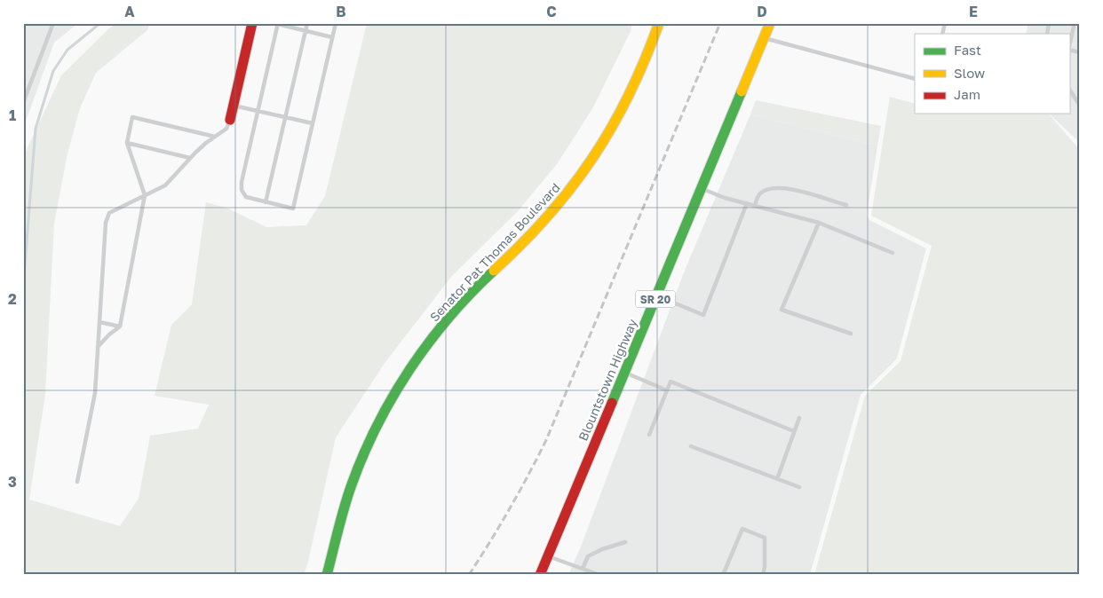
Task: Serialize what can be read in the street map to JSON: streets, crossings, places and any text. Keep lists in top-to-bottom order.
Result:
{
  "streets": {
    "street": ["Senator Pat Thomas Boulevard", "SR 20", "Blountstown Highway"]
  },
  "legend": ["Fast", "Slow", "Jam"],
  "grid": {
    "columns": [
      "A",
      "B",
      "C",
      "D",
      "E"
    ],
    "rows": ["1", "2", "3"]
  }
}
